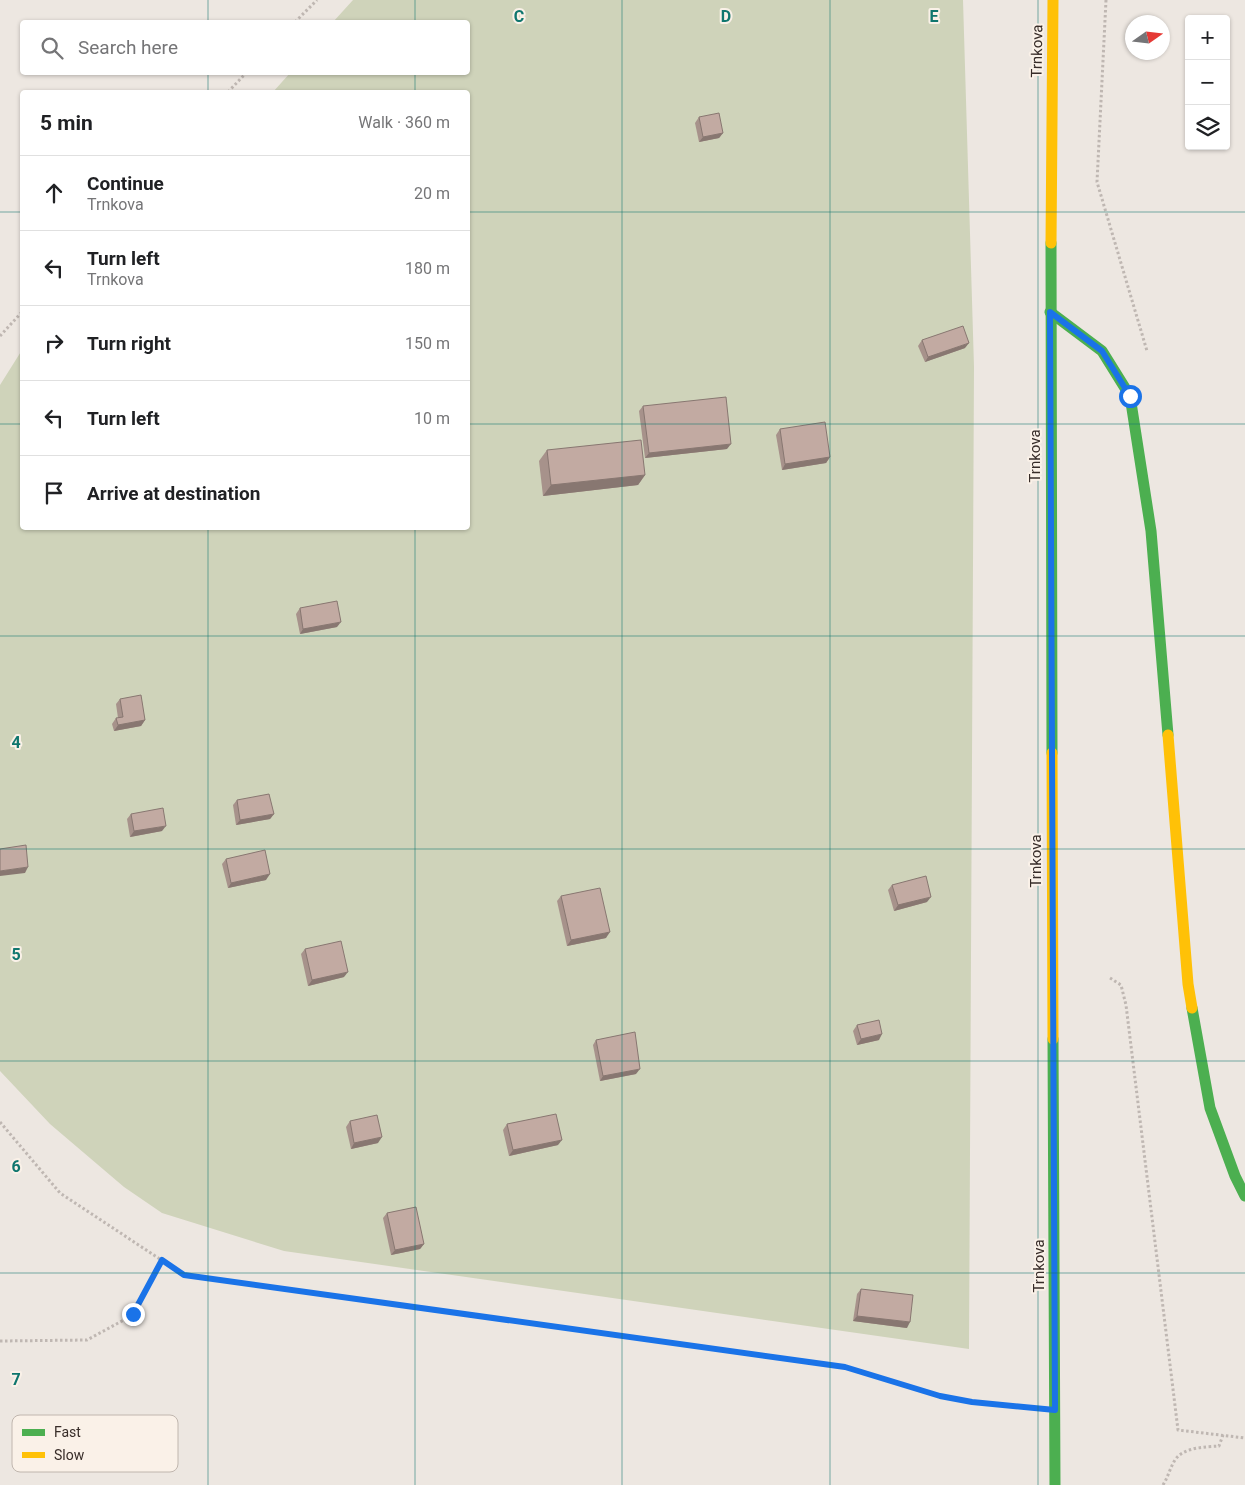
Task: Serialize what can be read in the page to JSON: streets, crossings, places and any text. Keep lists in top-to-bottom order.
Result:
{
  "streets": {
    "street": ["Trnkova"]
  },
  "legend": ["Fast", "Slow"],
  "north": "right",
  "page": {
    "map_buttons": ["+", "−"],
    "search": "Search here",
    "heading": ["5 min", "Walk · 360 m"],
    "list": [
      ["Continue", "Trnkova", "20 m"],
      ["Turn left", "Trnkova", "180 m"],
      ["Turn right", "150 m"],
      ["Turn left", "10 m"],
      "Arrive at destination"
    ]
  },
  "grid": {
    "columns": ["C", "D", "E"],
    "rows": [
      "4",
      "5",
      "6",
      "7"
    ]
  }
}
